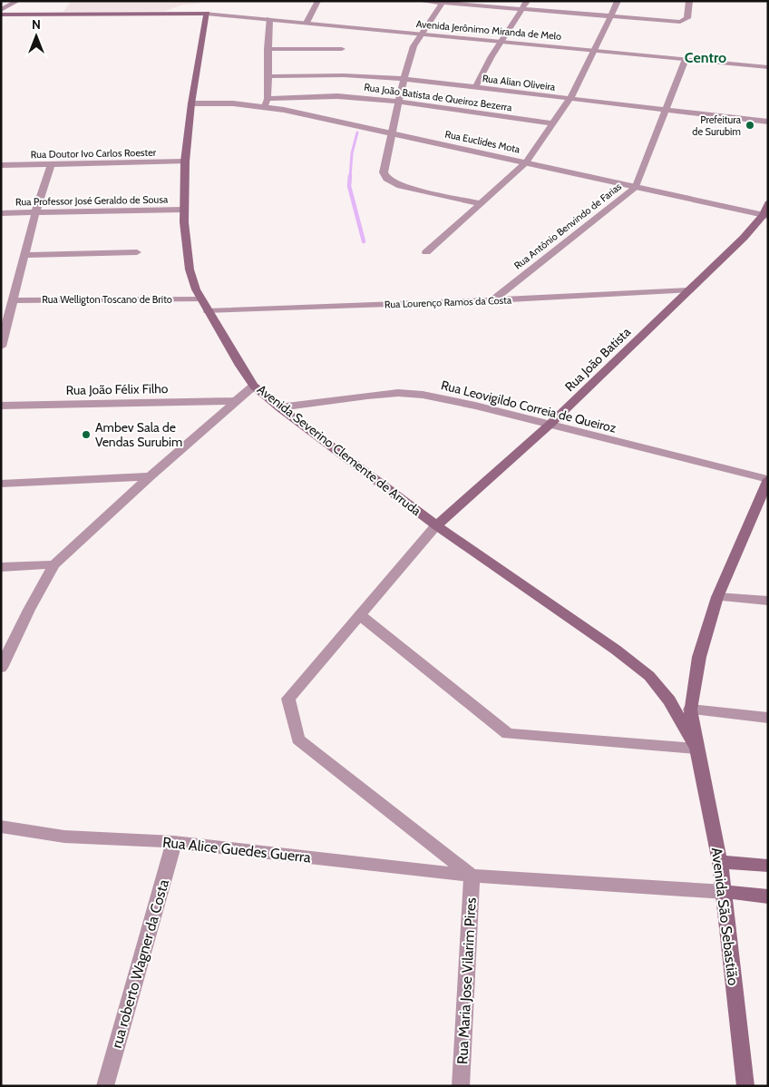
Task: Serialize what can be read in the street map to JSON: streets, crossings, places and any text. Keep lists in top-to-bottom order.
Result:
{
  "streets": {
    "main road": ["Rua João Batista", "Avenida Severino Clemente de Arruda", "Avenida São Sebastião"],
    "street": [
      "Avenida Jerônimo Miranda de Melo",
      "Rua Alian Oliveira",
      "Rua João Batista de Queiroz Bezerra",
      "Rua Euclides Mota",
      "Rua Doutor Ivo Carlos Roester",
      "Rua Professor José Geraldo de Sousa",
      "Rua Antônio Benvindo de Farias",
      "Rua Welligton Toscano de Brito",
      "Rua Lourenço Ramos da Costa",
      "Rua João Félix Filho",
      "Rua Leovigildo Correia de Queiroz",
      "Rua Alice Guedes Guerra",
      "rua roberto Wagner da Costa",
      "Rua Maria Jose Vilarim Pires"
    ]
  },
  "crossings": [
    ["Avenida Jerônimo Miranda de Melo", "Rua Antônio Benvindo de Farias"],
    ["Avenida Jerônimo Miranda de Melo", "Avenida Severino Clemente de Arruda"],
    ["Rua Alian Oliveira", "Rua Antônio Benvindo de Farias"],
    ["Rua João Batista de Queiroz Bezerra", "Rua Euclides Mota"],
    ["Rua Euclides Mota", "Rua Antônio Benvindo de Farias"],
    ["Rua Euclides Mota", "Rua João Batista"],
    ["Rua Euclides Mota", "Avenida Severino Clemente de Arruda"],
    ["Rua Doutor Ivo Carlos Roester", "Avenida Severino Clemente de Arruda"],
    ["Rua Professor José Geraldo de Sousa", "Avenida Severino Clemente de Arruda"],
    ["Rua Antônio Benvindo de Farias", "Rua Lourenço Ramos da Costa"],
    ["Rua Welligton Toscano de Brito", "Avenida Severino Clemente de Arruda"],
    ["Rua Lourenço Ramos da Costa", "Rua João Batista"],
    ["Rua Lourenço Ramos da Costa", "Avenida Severino Clemente de Arruda"],
    ["Rua João Batista", "Rua Leovigildo Correia de Queiroz"],
    ["Rua João Batista", "Avenida Severino Clemente de Arruda"],
    ["Rua Leovigildo Correia de Queiroz", "Avenida Severino Clemente de Arruda"],
    ["Rua Leovigildo Correia de Queiroz", "Avenida São Sebastião"],
    ["Avenida Severino Clemente de Arruda", "Avenida São Sebastião"],
    ["Rua Alice Guedes Guerra", "Avenida São Sebastião"],
    ["Rua Alice Guedes Guerra", "rua roberto Wagner da Costa"],
    ["Rua Alice Guedes Guerra", "Rua Maria Jose Vilarim Pires"]
  ],
  "districts": ["Centro"],
  "places": ["Prefeitura de Surubim", "Ambev Sala de Vendas Surubim"],
  "north": "top"
}
